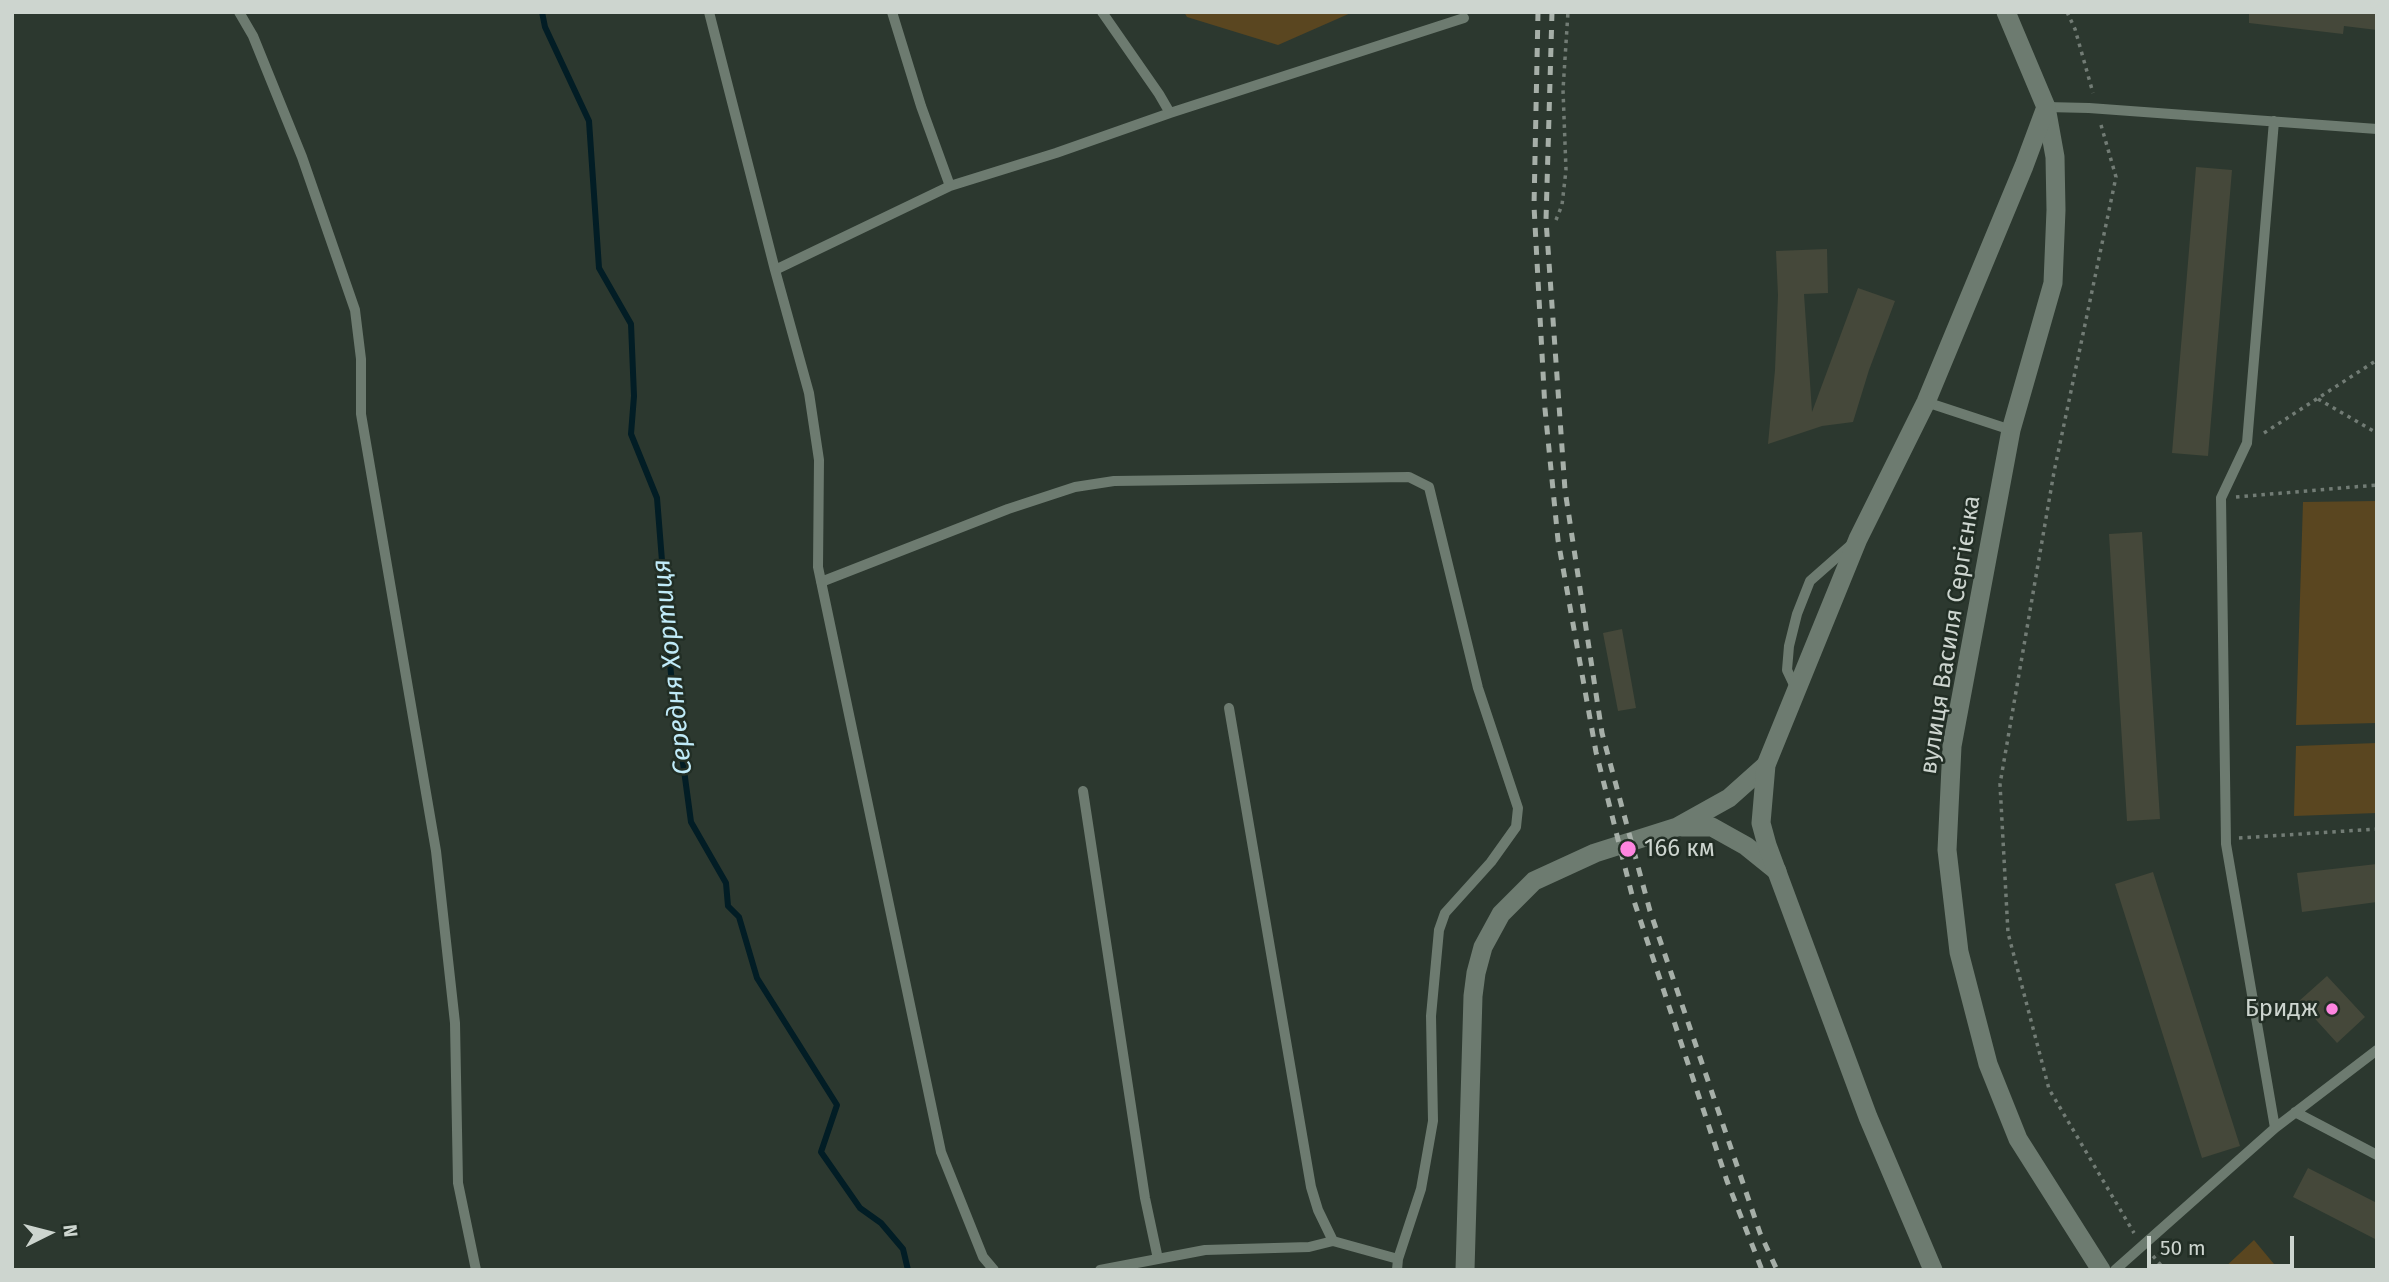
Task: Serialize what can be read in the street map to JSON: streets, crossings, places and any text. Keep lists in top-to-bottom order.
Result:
{
  "streets": {
    "street": ["вулиця Василя Сергієнка"]
  },
  "water": ["Середня Хортиця"],
  "places": ["166 км", "Бридж"],
  "scale_bar": "50 m",
  "north": "right"
}
